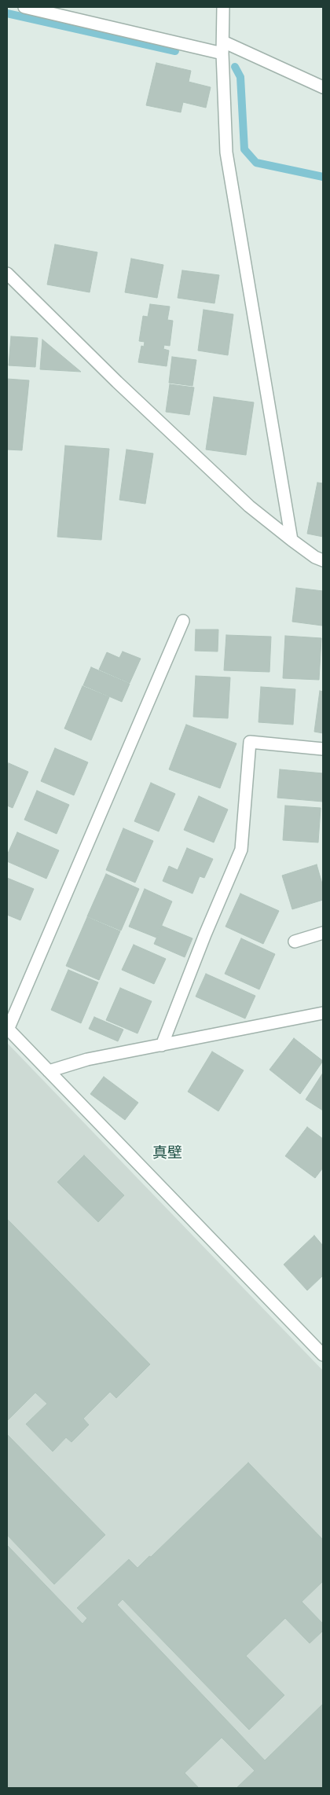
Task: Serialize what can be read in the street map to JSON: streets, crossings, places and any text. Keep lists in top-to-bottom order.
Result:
{
  "districts": ["真壁"]
}
